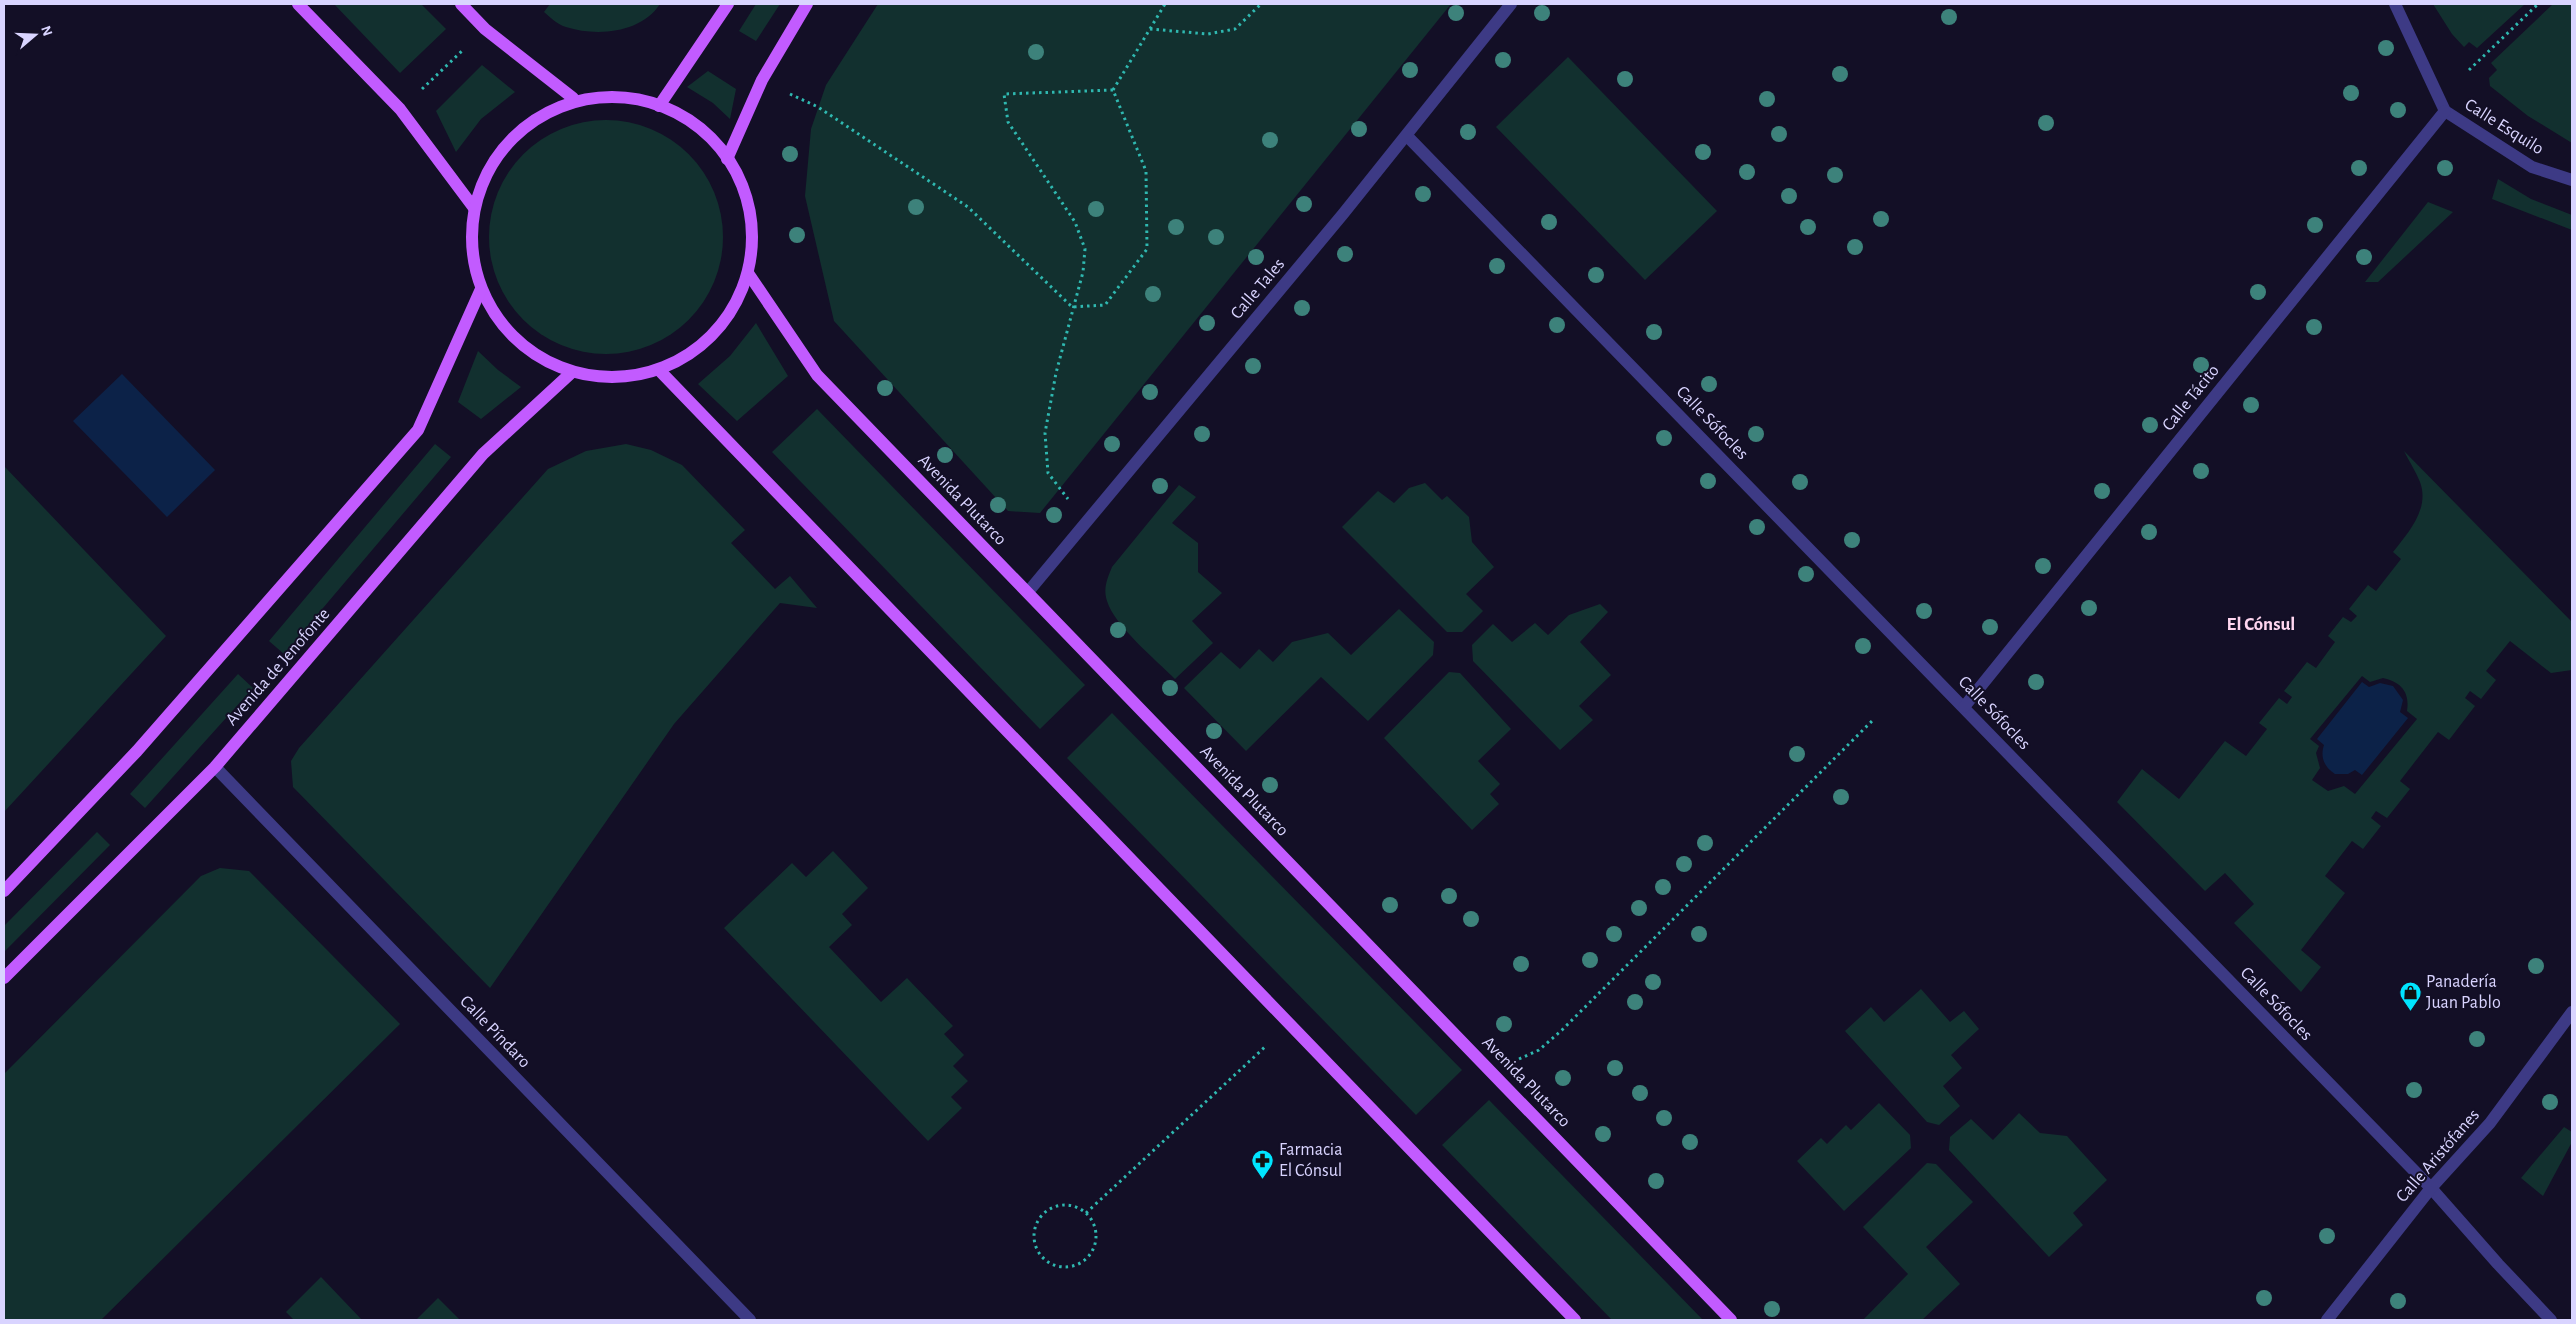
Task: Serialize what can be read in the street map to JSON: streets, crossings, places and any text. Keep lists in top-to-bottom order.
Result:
{
  "streets": {
    "main road": ["Avenida Plutarco", "Avenida de Jenofonte"],
    "street": [
      "Calle Esquilo",
      "Calle Tales",
      "Calle Tácito",
      "Calle Sófocles",
      "Calle Píndaro",
      "Calle Aristófanes"
    ]
  },
  "crossings": [
    ["Calle Esquilo", "Calle Tácito"],
    ["Calle Tales", "Calle Sófocles"],
    ["Calle Tales", "Avenida Plutarco"],
    ["Calle Tácito", "Calle Sófocles"],
    ["Calle Sófocles", "Calle Aristófanes"],
    ["Avenida de Jenofonte", "Calle Píndaro"]
  ],
  "districts": ["El Cónsul"],
  "places": {
    "shop": ["Panadería Juan Pablo"],
    "pharmacy": ["Farmacia El Cónsul"]
  },
  "north": "right"
}
